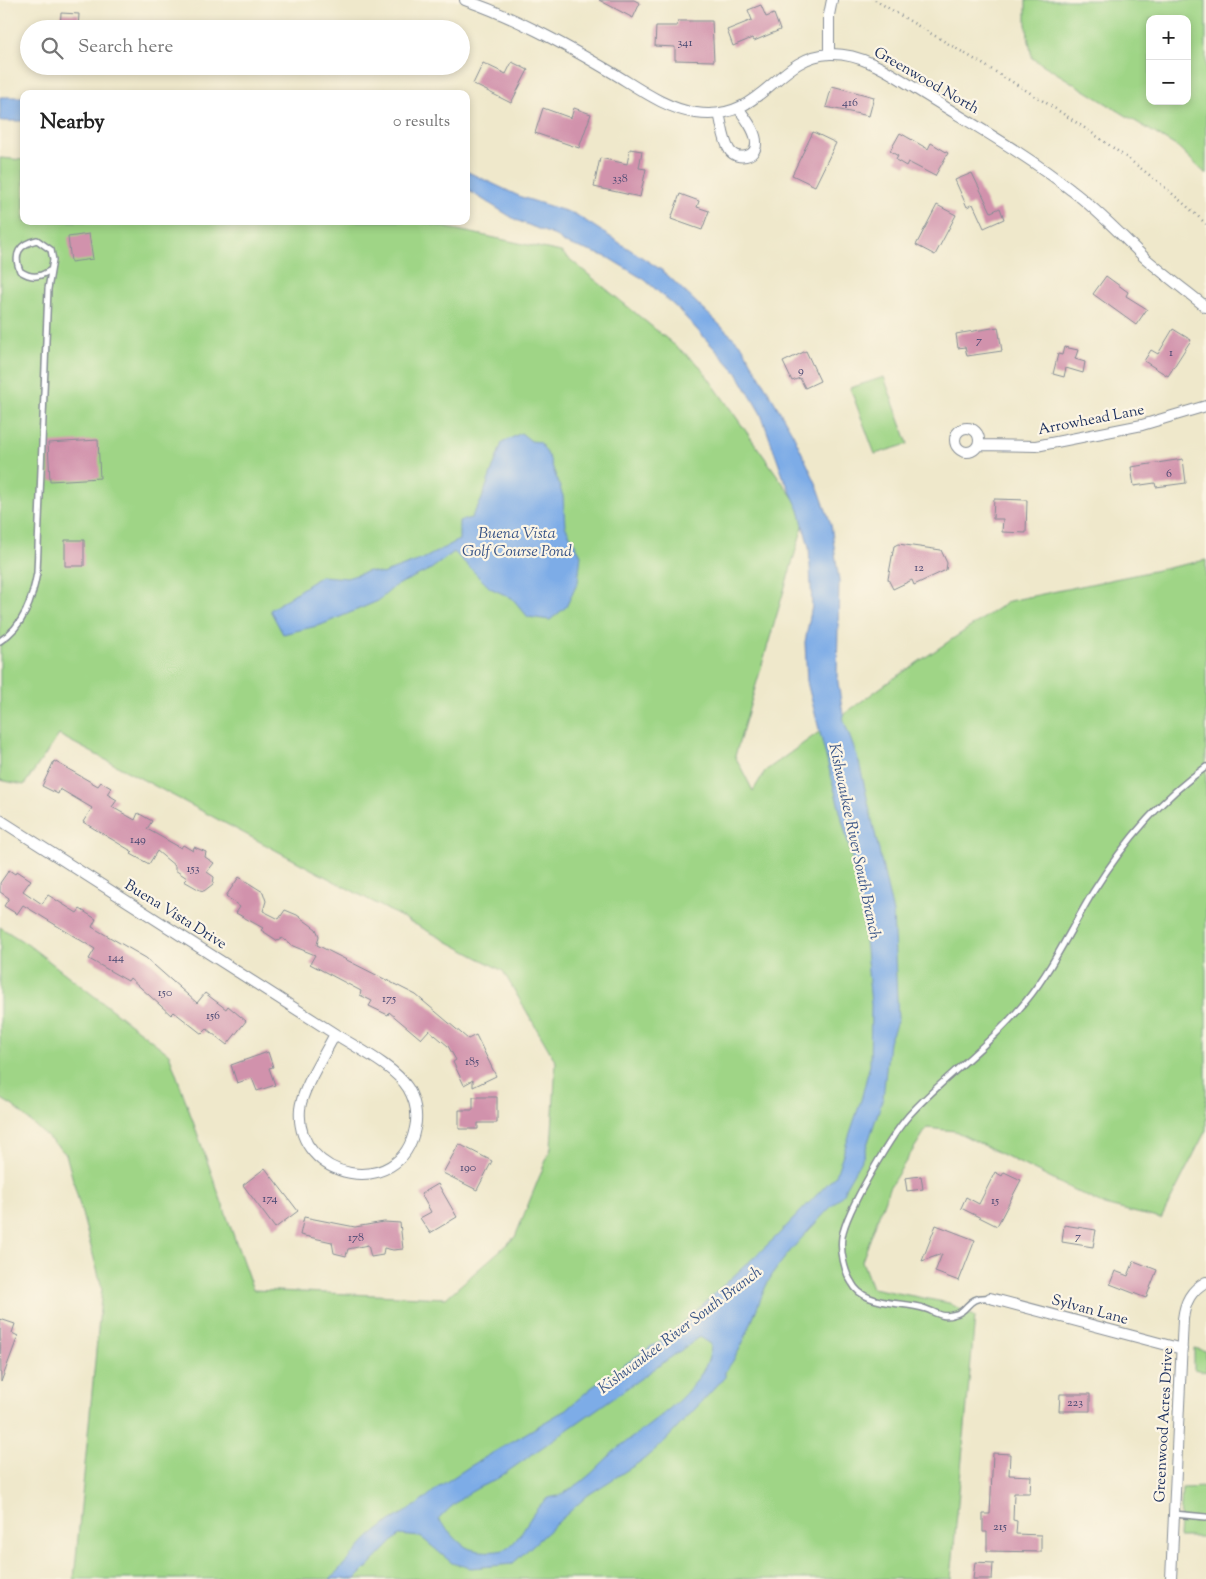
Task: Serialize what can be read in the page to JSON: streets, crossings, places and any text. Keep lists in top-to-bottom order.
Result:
{
  "streets": {
    "street": [
      "Greenwood North",
      "Arrowhead Lane",
      "Buena Vista Drive",
      "Sylvan Lane",
      "Greenwood Acres Drive"
    ]
  },
  "crossings": [
    ["Sylvan Lane", "Greenwood Acres Drive"]
  ],
  "water": ["Buena Vista Golf Course Pond", "Kishwaukee River South Branch"],
  "house_numbers": [
    "341",
    "416",
    "338",
    "7",
    "1",
    "9",
    "6",
    "12",
    "149",
    "153",
    "144",
    "150",
    "175",
    "156",
    "185",
    "190",
    "174",
    "15",
    "7",
    "178",
    "223",
    "215"
  ],
  "page": {
    "map_buttons": ["+", "−"],
    "search": "Search here",
    "heading": ["Nearby", "0 results"]
  }
}
